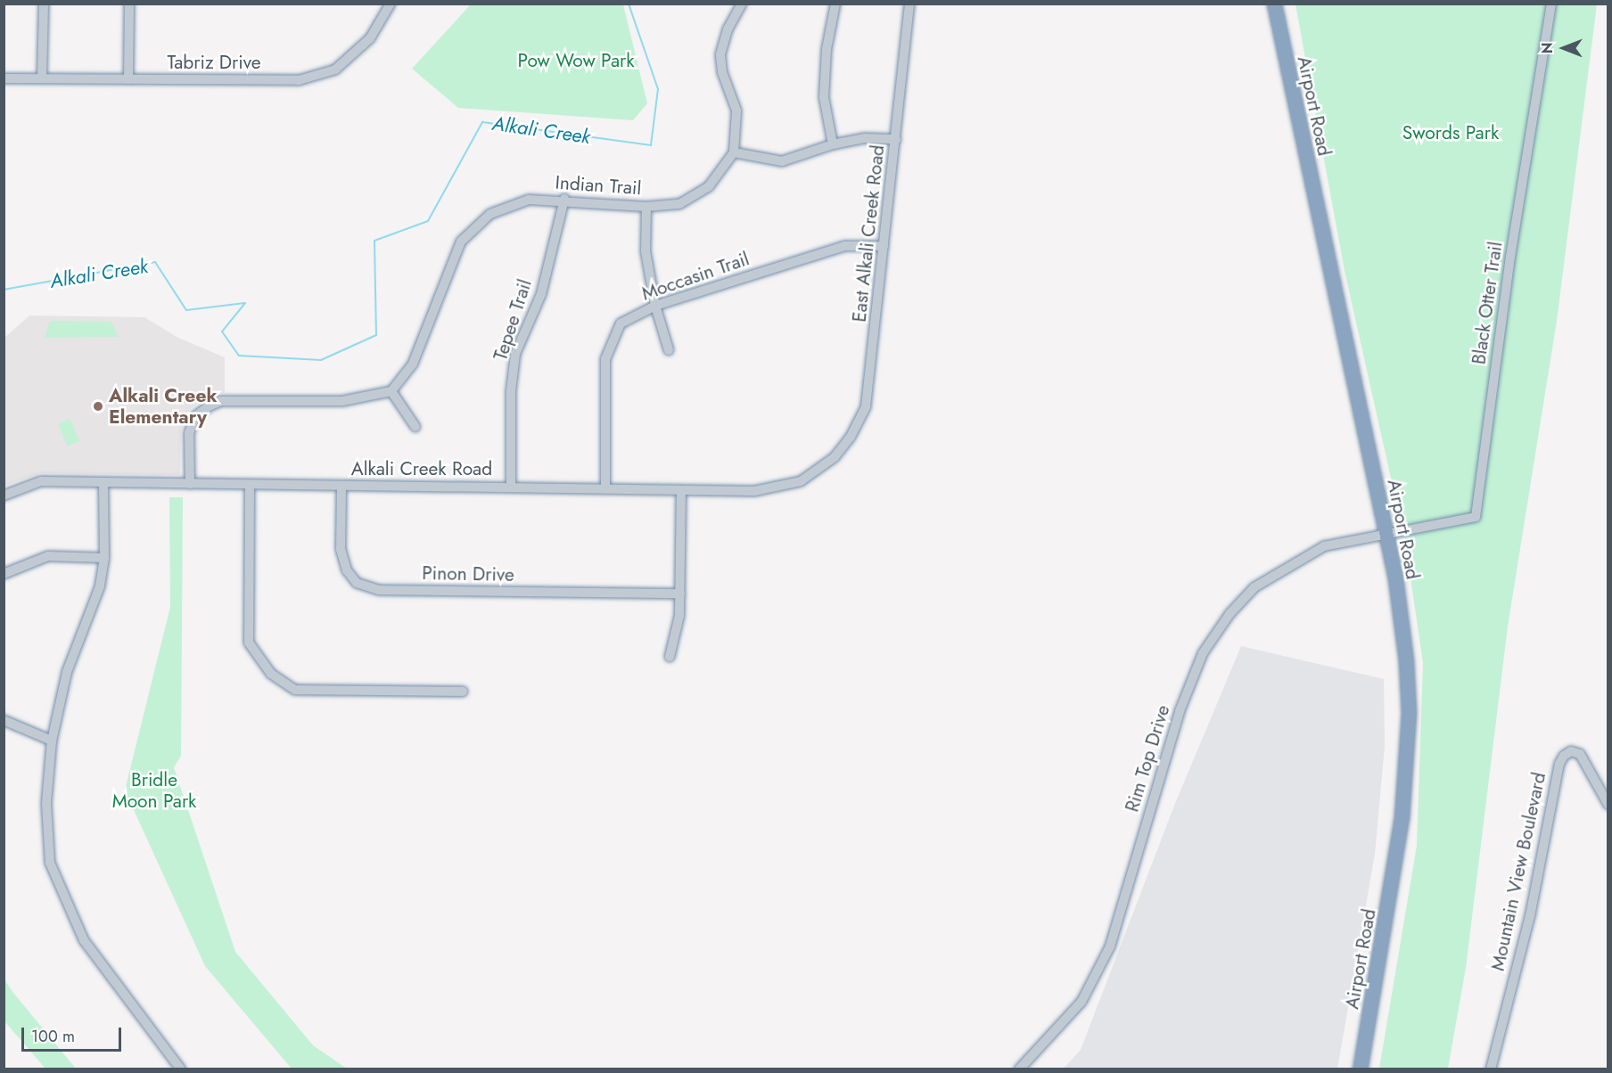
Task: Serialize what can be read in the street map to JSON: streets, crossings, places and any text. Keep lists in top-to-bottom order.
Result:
{
  "streets": {
    "highway": ["Airport Road"],
    "street": [
      "Tabriz Drive",
      "Indian Trail",
      "East Alkali Creek Road",
      "Moccasin Trail",
      "Black Otter Trail",
      "Tepee Trail",
      "Alkali Creek Road",
      "Pinon Drive",
      "Rim Top Drive",
      "Mountain View Boulevard"
    ]
  },
  "crossings": [
    ["Airport Road", "Black Otter Trail"],
    ["Airport Road", "Rim Top Drive"],
    ["Indian Trail", "Tepee Trail"],
    ["East Alkali Creek Road", "Moccasin Trail"],
    ["East Alkali Creek Road", "Alkali Creek Road"],
    ["Moccasin Trail", "Alkali Creek Road"],
    ["Black Otter Trail", "Rim Top Drive"],
    ["Tepee Trail", "Alkali Creek Road"],
    ["Alkali Creek Road", "Pinon Drive"]
  ],
  "water": ["Alkali Creek"],
  "parks": ["Pow Wow Park", "Swords Park", "Bridle Moon Park"],
  "places": ["Alkali Creek Elementary"],
  "scale_bar": "100 m",
  "north": "left"
}
